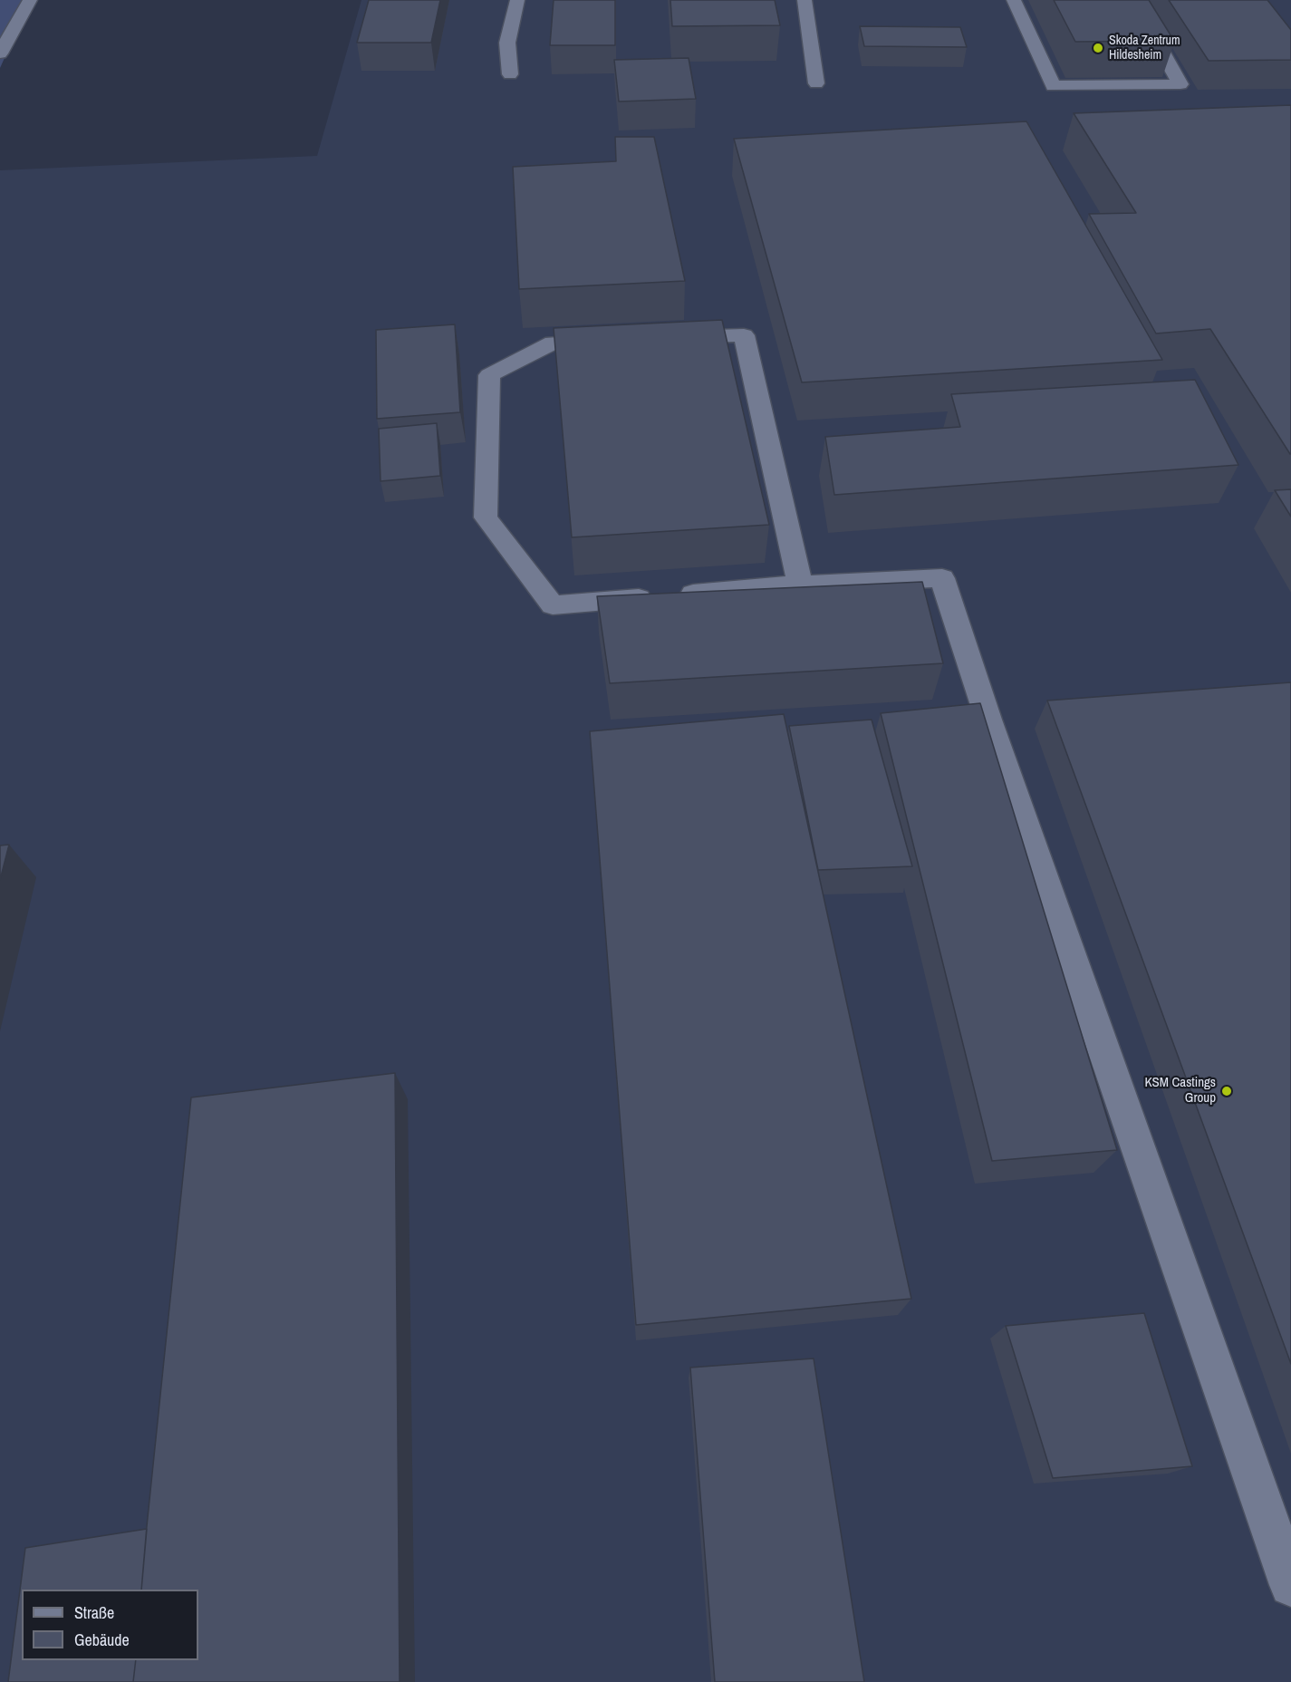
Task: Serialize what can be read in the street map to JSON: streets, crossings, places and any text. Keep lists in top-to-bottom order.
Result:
{
  "places": ["Skoda Zentrum Hildesheim", "KSM Castings Group"],
  "legend": ["Straße", "Gebäude"]
}
